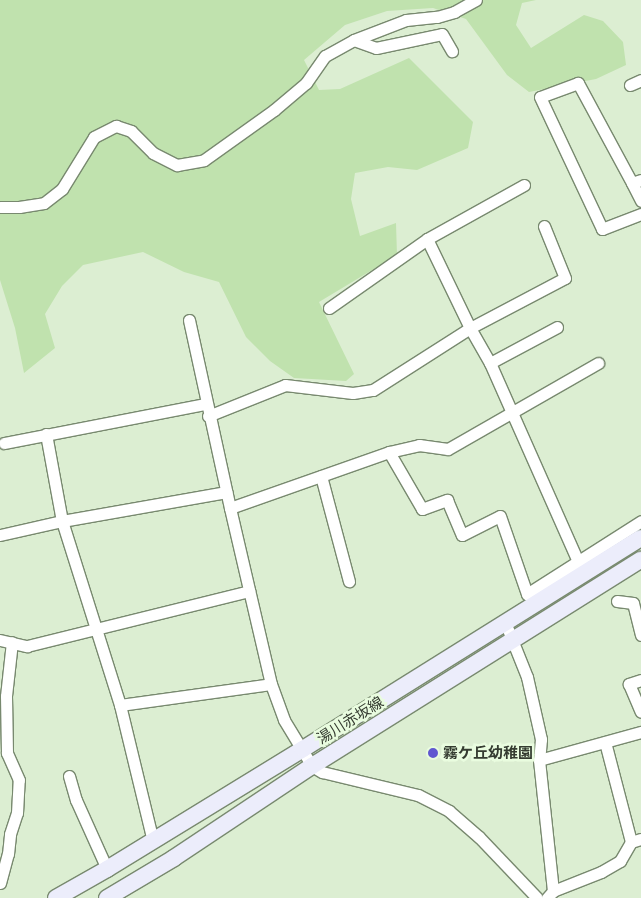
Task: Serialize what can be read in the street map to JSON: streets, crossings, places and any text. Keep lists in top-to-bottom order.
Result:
{
  "streets": {
    "main road": ["湯川赤坂線"]
  },
  "places": ["霧ケ丘幼稚園"]
}
